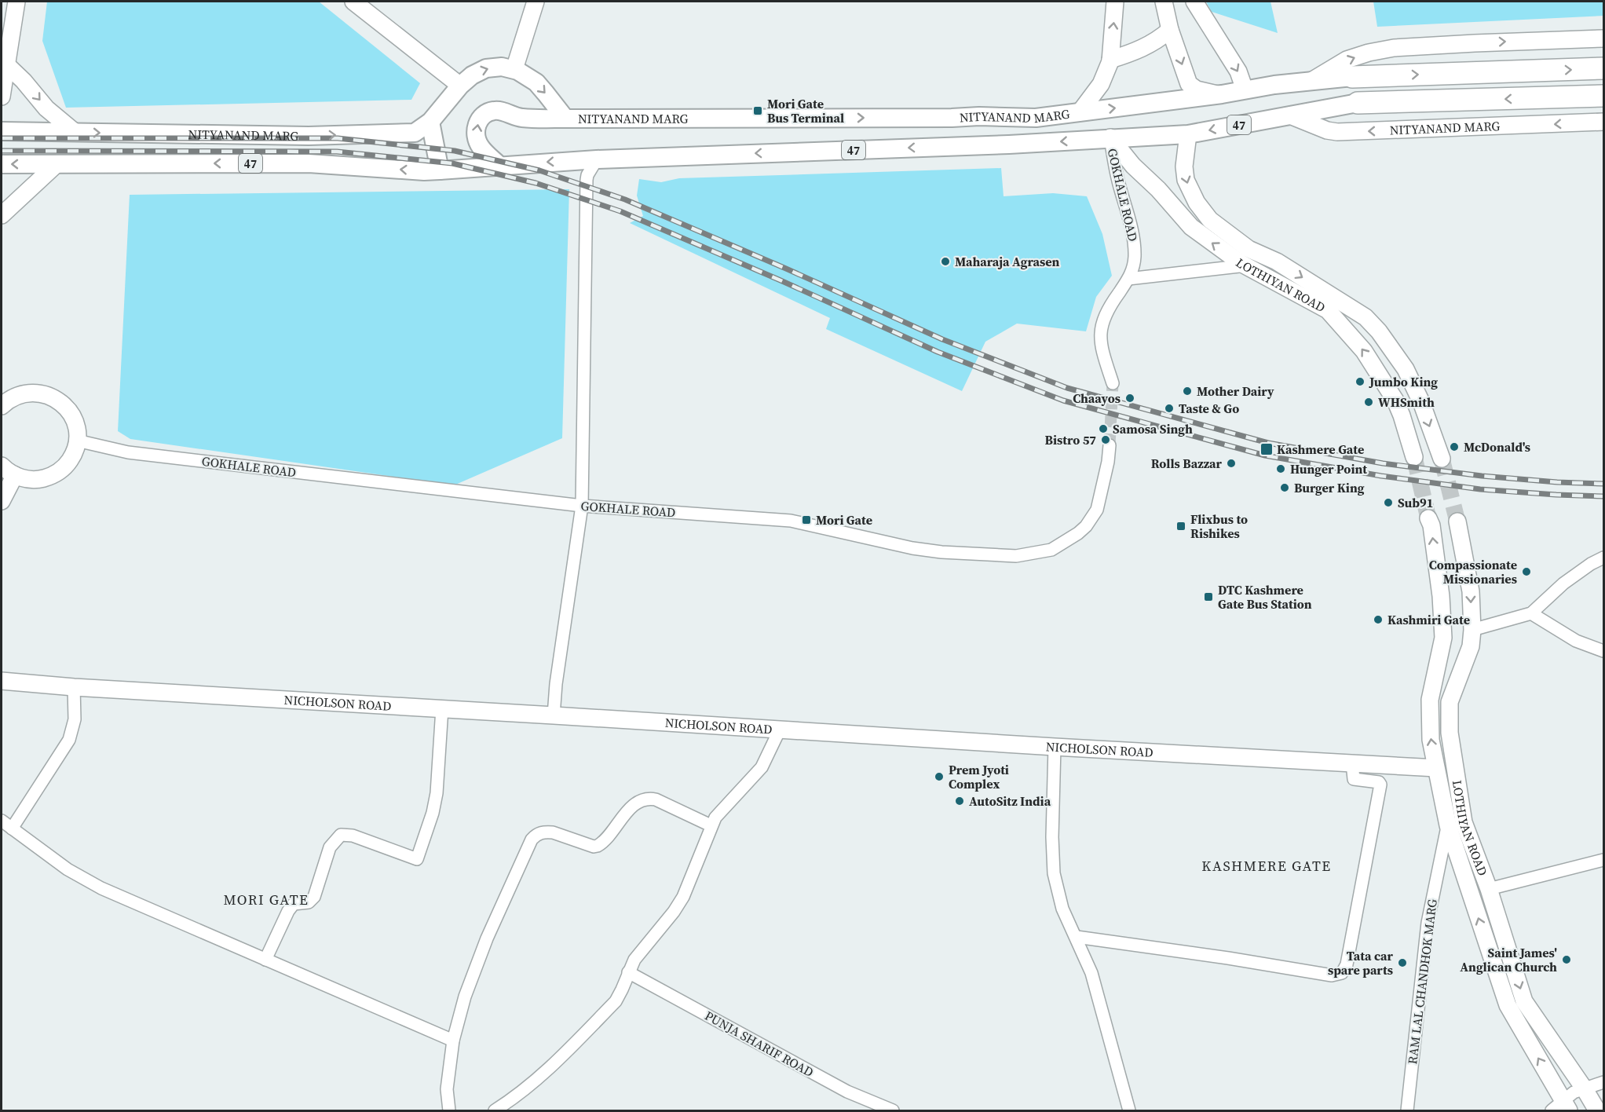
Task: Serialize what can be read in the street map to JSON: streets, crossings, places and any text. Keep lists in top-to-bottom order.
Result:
{
  "streets": {
    "main road": [
      "NITYANAND MARG",
      "47",
      "LOTHIYAN ROAD",
      "NICHOLSON ROAD"
    ],
    "street": ["GOKHALE ROAD", "RAM LAL CHANDHOK MARG", "PUNJA SHARIF ROAD"]
  },
  "crossings": [
    ["NITYANAND MARG", "GOKHALE ROAD"],
    ["NITYANAND MARG", "LOTHIYAN ROAD"],
    ["GOKHALE ROAD", "LOTHIYAN ROAD"],
    ["LOTHIYAN ROAD", "NICHOLSON ROAD"],
    ["LOTHIYAN ROAD", "RAM LAL CHANDHOK MARG"]
  ],
  "districts": ["KASHMERE GATE", "MORI GATE"],
  "places": {
    "transit": [
      "Mori Gate Bus Terminal",
      "Kashmere Gate",
      "Mori Gate",
      "Flixbus to Rishikes",
      "DTC Kashmere Gate Bus Station"
    ],
    "other": [
      "Maharaja Agrasen",
      "Jumbo King",
      "Mother Dairy",
      "Chaayos",
      "WHSmith",
      "Taste & Go",
      "Samosa Singh",
      "Bistro 57",
      "McDonald's",
      "Rolls Bazzar",
      "Hunger Point",
      "Burger King",
      "Sub91",
      "Compassionate Missionaries",
      "Kashmiri Gate",
      "Prem Jyoti Complex",
      "AutoSitz India",
      "Saint James' Anglican Church",
      "Tata car spare parts"
    ]
  }
}
